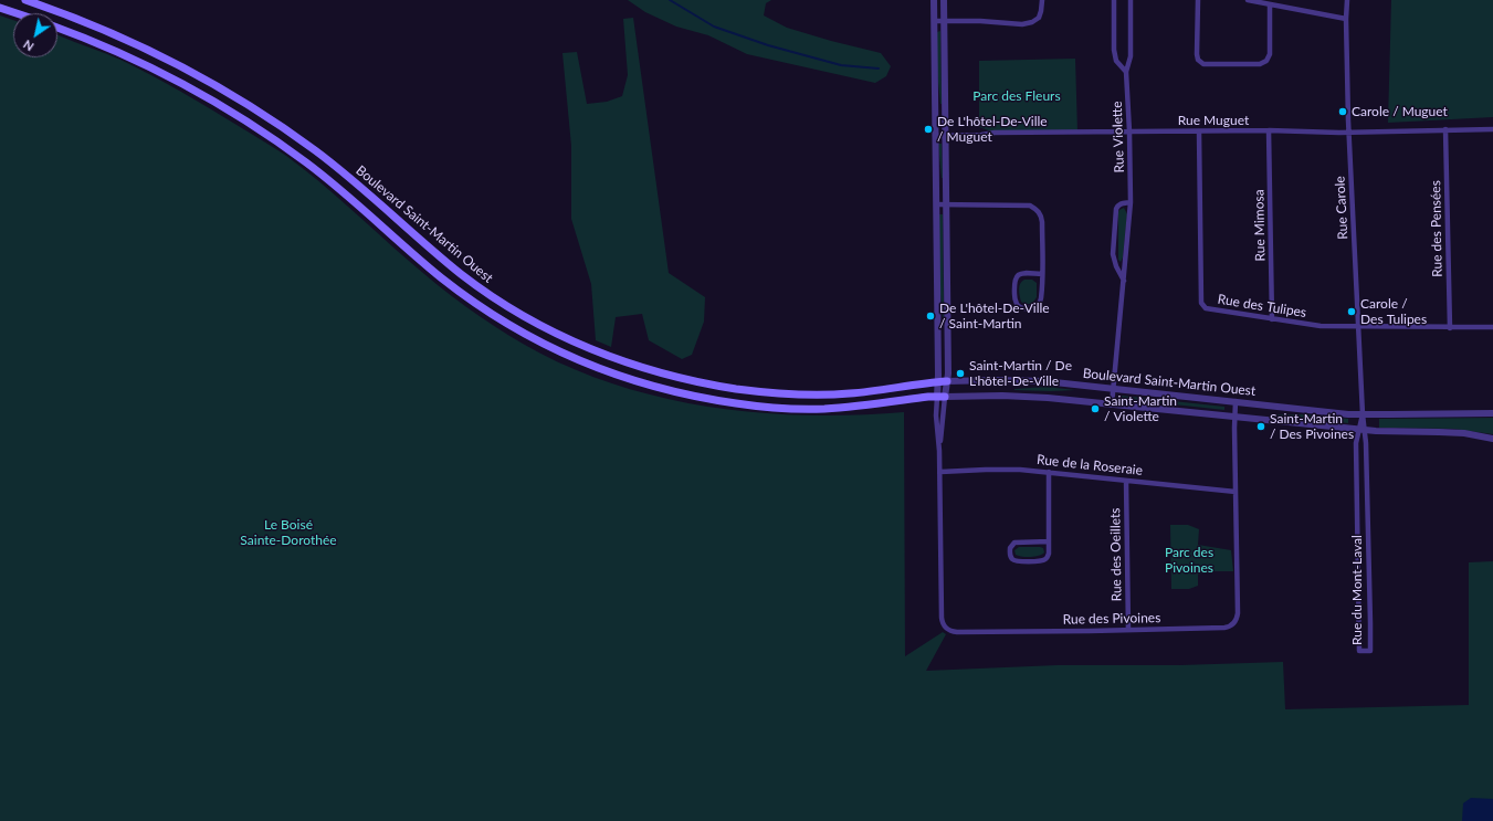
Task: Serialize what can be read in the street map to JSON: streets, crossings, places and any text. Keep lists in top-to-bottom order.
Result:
{
  "streets": {
    "main road": ["Boulevard Saint-Martin Ouest"],
    "street": [
      "Rue Muguet",
      "Rue Violette",
      "Rue Carole",
      "Rue Mimosa",
      "Rue des Pensées",
      "Rue des Tulipes",
      "Rue de la Roseraie",
      "Rue des Oeillets",
      "Rue du Mont-Laval",
      "Rue des Pivoines"
    ]
  },
  "crossings": [
    ["Rue Muguet", "Rue Violette"],
    ["Rue Muguet", "Rue Carole"],
    ["Rue Muguet", "Rue Mimosa"],
    ["Rue Muguet", "Rue des Pensées"],
    ["Rue Muguet", "Rue des Tulipes"],
    ["Rue Violette", "Boulevard Saint-Martin Ouest"],
    ["Rue Carole", "Boulevard Saint-Martin Ouest"],
    ["Rue Carole", "Rue des Tulipes"],
    ["Rue Carole", "Rue du Mont-Laval"],
    ["Boulevard Saint-Martin Ouest", "Rue du Mont-Laval"],
    ["Boulevard Saint-Martin Ouest", "Rue des Pivoines"],
    ["Rue Mimosa", "Rue des Tulipes"],
    ["Rue des Pensées", "Rue des Tulipes"],
    ["Rue de la Roseraie", "Rue des Oeillets"],
    ["Rue de la Roseraie", "Rue des Pivoines"],
    ["Rue des Oeillets", "Rue des Pivoines"]
  ],
  "parks": ["Parc des Fleurs", "Le Boisé Sainte-Dorothée", "Parc des Pivoines"],
  "places": [
    "Carole / Muguet",
    "De L'hôtel-De-Ville / Muguet",
    "Carole / Des Tulipes",
    "De L'hôtel-De-Ville / Saint-Martin",
    "Saint-Martin / De L'hôtel-De-Ville",
    "Saint-Martin / Violette",
    "Saint-Martin / Des Pivoines"
  ],
  "north": "bottom left"
}
